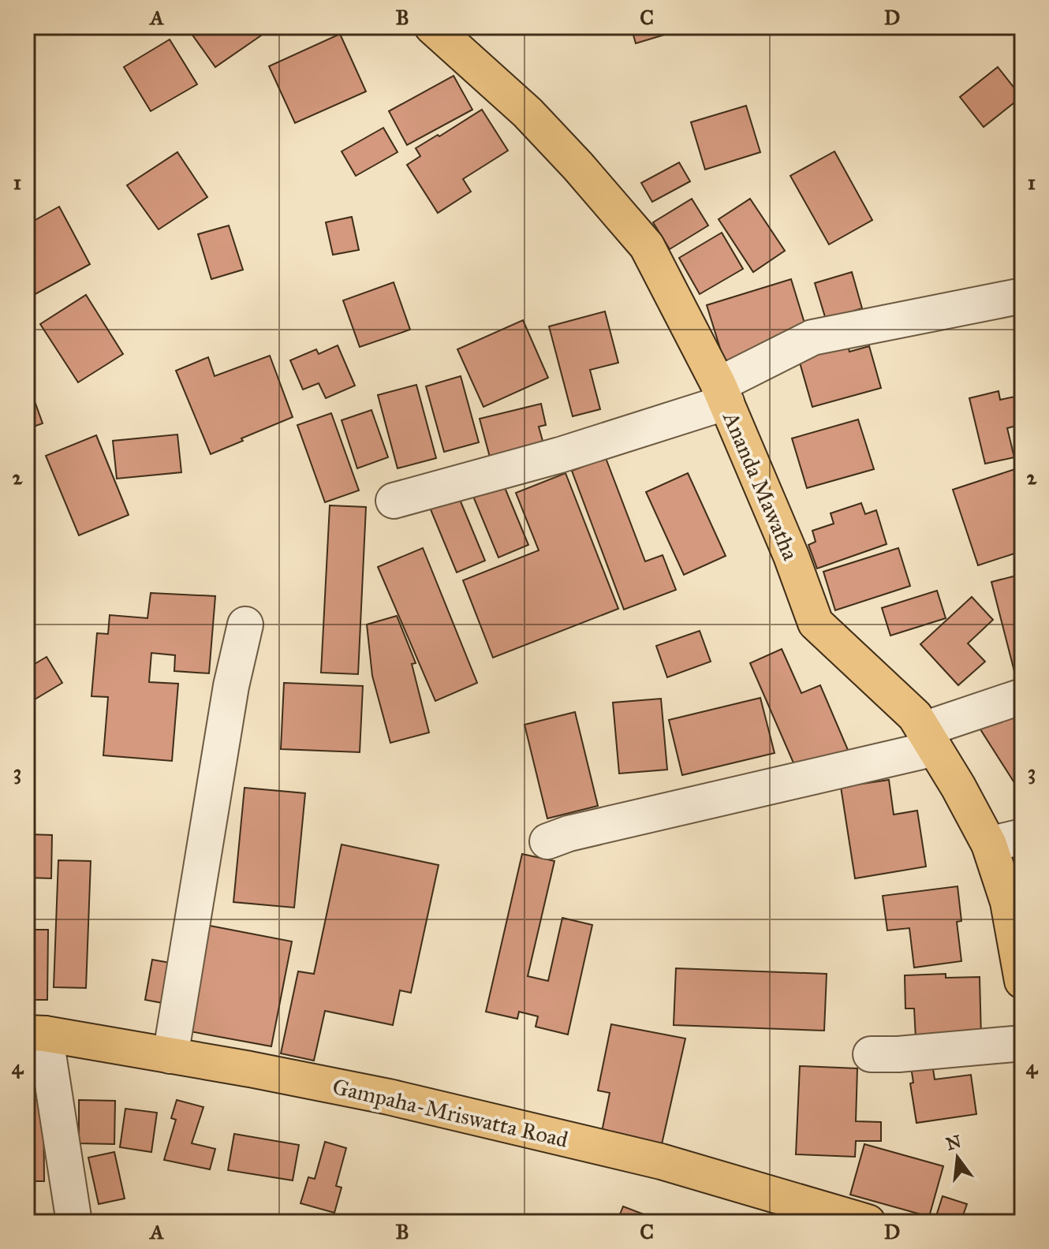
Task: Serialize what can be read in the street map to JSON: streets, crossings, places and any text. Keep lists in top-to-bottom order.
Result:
{
  "streets": {
    "main road": ["Ananda Mawatha", "Gampaha-Mriswatta Road"]
  },
  "north": "top",
  "grid": {
    "columns": [
      "A",
      "B",
      "C",
      "D"
    ],
    "rows": [
      "1",
      "2",
      "3",
      "4"
    ]
  }
}
